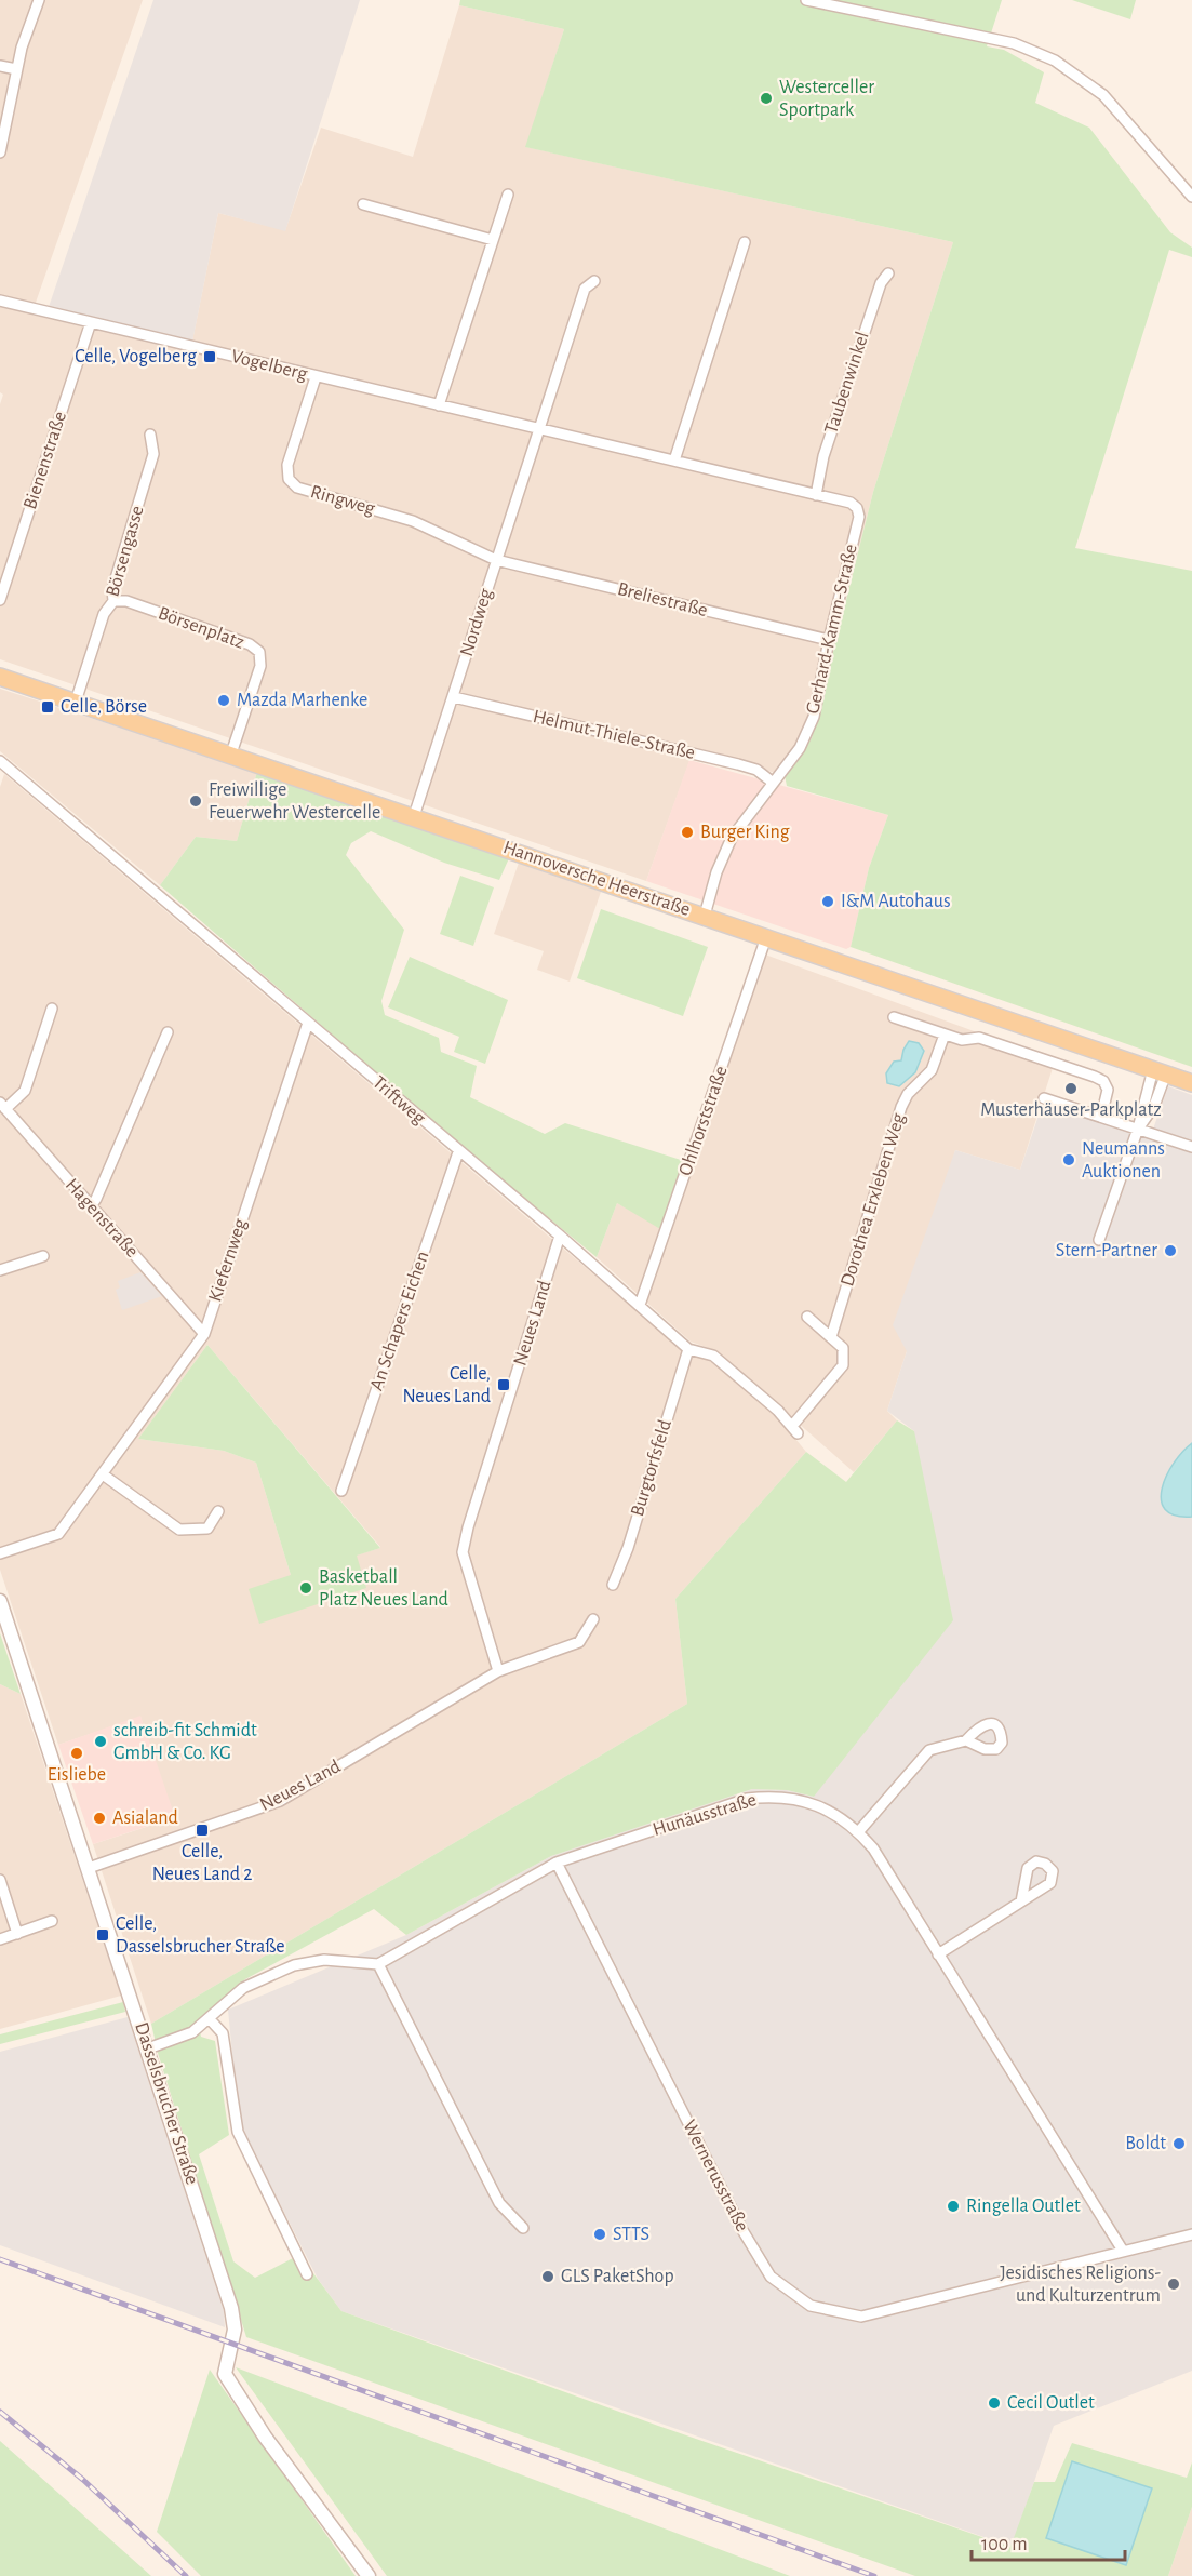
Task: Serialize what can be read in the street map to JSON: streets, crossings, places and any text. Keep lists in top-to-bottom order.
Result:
{
  "streets": {
    "main road": ["Hannoversche Heerstraße"],
    "street": [
      "Vogelberg",
      "Taubenwinkel",
      "Bienenstraße",
      "Ringweg",
      "Börsengasse",
      "Breliestraße",
      "Nordweg",
      "Börsenplatz",
      "Gerhard-Kamm-Straße",
      "Helmut-Thiele-Straße",
      "Triftweg",
      "Ohlhorststraße",
      "Dorothea Erxleben Weg",
      "Hagenstraße",
      "Kiefernweg",
      "An Schapers Eichen",
      "Neues Land",
      "Burgtorfsfeld",
      "Hunäusstraße",
      "Dasselsbrucher Straße",
      "Wernerusstraße"
    ]
  },
  "crossings": [
    ["Vogelberg", "Taubenwinkel"],
    ["Vogelberg", "Bienenstraße"],
    ["Vogelberg", "Ringweg"],
    ["Vogelberg", "Nordweg"],
    ["Vogelberg", "Gerhard-Kamm-Straße"],
    ["Ringweg", "Breliestraße"],
    ["Ringweg", "Nordweg"],
    ["Börsengasse", "Börsenplatz"],
    ["Börsengasse", "Hannoversche Heerstraße"],
    ["Breliestraße", "Nordweg"],
    ["Breliestraße", "Gerhard-Kamm-Straße"],
    ["Nordweg", "Helmut-Thiele-Straße"],
    ["Nordweg", "Hannoversche Heerstraße"],
    ["Börsenplatz", "Hannoversche Heerstraße"],
    ["Gerhard-Kamm-Straße", "Helmut-Thiele-Straße"],
    ["Gerhard-Kamm-Straße", "Hannoversche Heerstraße"],
    ["Hannoversche Heerstraße", "Ohlhorststraße"],
    ["Triftweg", "Ohlhorststraße"],
    ["Triftweg", "Dorothea Erxleben Weg"],
    ["Triftweg", "Kiefernweg"],
    ["Triftweg", "An Schapers Eichen"],
    ["Triftweg", "Neues Land"],
    ["Triftweg", "Burgtorfsfeld"],
    ["Hagenstraße", "Kiefernweg"],
    ["Neues Land", "Dasselsbrucher Straße"],
    ["Hunäusstraße", "Wernerusstraße"]
  ],
  "places": {
    "other": [
      "Westerceller Sportpark",
      "Mazda Marhenke",
      "Freiwillige Feuerwehr Westercelle",
      "Burger King",
      "I&M Autohaus",
      "Musterhäuser-Parkplatz",
      "Neumanns Auktionen",
      "Stern-Partner",
      "Basketball Platz Neues Land",
      "schreib-fit Schmidt GmbH & Co. KG",
      "Eisliebe",
      "Asialand",
      "Boldt",
      "Ringella Outlet",
      "STTS",
      "GLS PaketShop",
      "Jesidisches Religions- und Kulturzentrum",
      "Cecil Outlet"
    ],
    "transit": [
      "Celle, Vogelberg",
      "Celle, Börse",
      "Celle, Neues Land",
      "Celle, Neues Land 2",
      "Celle, Dasselsbrucher Straße"
    ]
  },
  "scale_bar": "100 m"
}
